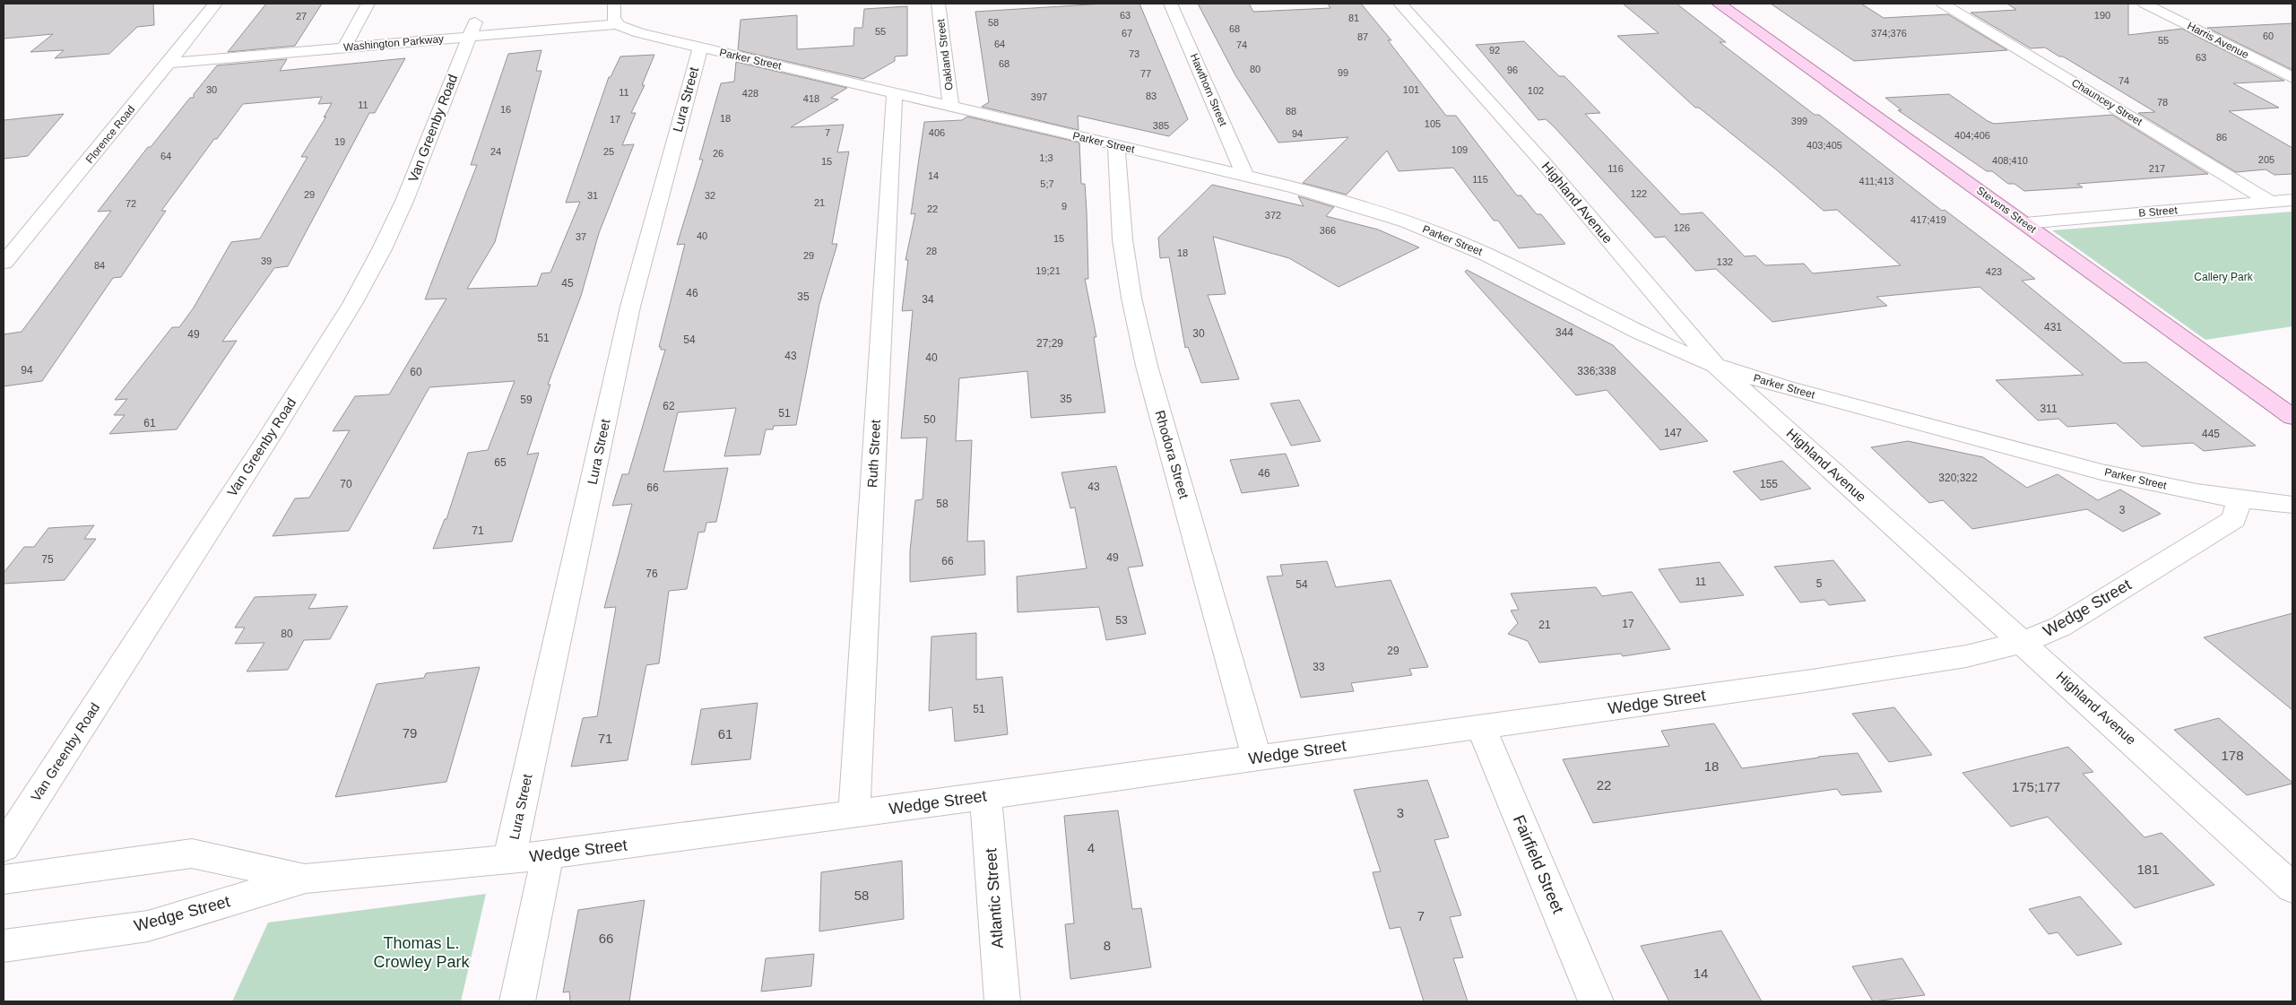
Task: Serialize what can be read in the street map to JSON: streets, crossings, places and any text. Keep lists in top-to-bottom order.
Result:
{
  "streets": {
    "main road": ["Stevens Street"],
    "street": [
      "Harris Avenue",
      "Washington Parkway",
      "Oakland Street",
      "Parker Street",
      "Hawthorn Street",
      "Lura Street",
      "Chauncey Street",
      "Van Greenby Road",
      "Florence Road",
      "Highland Avenue",
      "B Street",
      "Ruth Street",
      "Rhodora Street",
      "Wedge Street",
      "Fairfield Street",
      "Atlantic Street"
    ]
  },
  "crossings": [
    ["Washington Parkway", "Parker Street"],
    ["Washington Parkway", "Van Greenby Road"],
    ["Washington Parkway", "Florence Road"],
    ["Oakland Street", "Parker Street"],
    ["Parker Street", "Hawthorn Street"],
    ["Parker Street", "Lura Street"],
    ["Parker Street", "Highland Avenue"],
    ["Parker Street", "Ruth Street"],
    ["Parker Street", "Rhodora Street"],
    ["Parker Street", "Wedge Street"],
    ["Lura Street", "Wedge Street"],
    ["Chauncey Street", "B Street"],
    ["Highland Avenue", "Wedge Street"],
    ["Stevens Street", "B Street"],
    ["Ruth Street", "Wedge Street"],
    ["Rhodora Street", "Wedge Street"],
    ["Wedge Street", "Fairfield Street"],
    ["Wedge Street", "Atlantic Street"]
  ],
  "parks": ["Callery Park", "Thomas L. Crowley Park"],
  "house_numbers": [
    "63",
    "190",
    "27",
    "81",
    "58",
    "68",
    "55",
    "67",
    "374;376",
    "60",
    "87",
    "55",
    "64",
    "74",
    "92",
    "73",
    "63",
    "68",
    "80",
    "96",
    "99",
    "77",
    "74",
    "30",
    "101",
    "102",
    "11",
    "428",
    "83",
    "397",
    "418",
    "78",
    "11",
    "16",
    "88",
    "18",
    "17",
    "399",
    "105",
    "385",
    "7",
    "406",
    "94",
    "404;406",
    "86",
    "19",
    "403;405",
    "109",
    "24",
    "25",
    "26",
    "64",
    "1;3",
    "205",
    "408;410",
    "15",
    "116",
    "217",
    "14",
    "115",
    "411;413",
    "5;7",
    "122",
    "29",
    "31",
    "32",
    "21",
    "72",
    "9",
    "22",
    "372",
    "417;419",
    "126",
    "366",
    "40",
    "37",
    "15",
    "28",
    "18",
    "29",
    "39",
    "132",
    "84",
    "19;21",
    "423",
    "45",
    "46",
    "35",
    "34",
    "431",
    "344",
    "30",
    "49",
    "51",
    "54",
    "27;29",
    "43",
    "40",
    "94",
    "336;338",
    "60",
    "35",
    "59",
    "62",
    "311",
    "51",
    "50",
    "61",
    "147",
    "445",
    "65",
    "46",
    "320;322",
    "70",
    "155",
    "43",
    "66",
    "58",
    "3",
    "71",
    "49",
    "75",
    "66",
    "76",
    "11",
    "5",
    "54",
    "53",
    "17",
    "21",
    "80",
    "29",
    "33",
    "51",
    "79",
    "61",
    "71",
    "178",
    "18",
    "22",
    "175;177",
    "3",
    "4",
    "181",
    "58",
    "7",
    "66",
    "8",
    "14"
  ]
}
